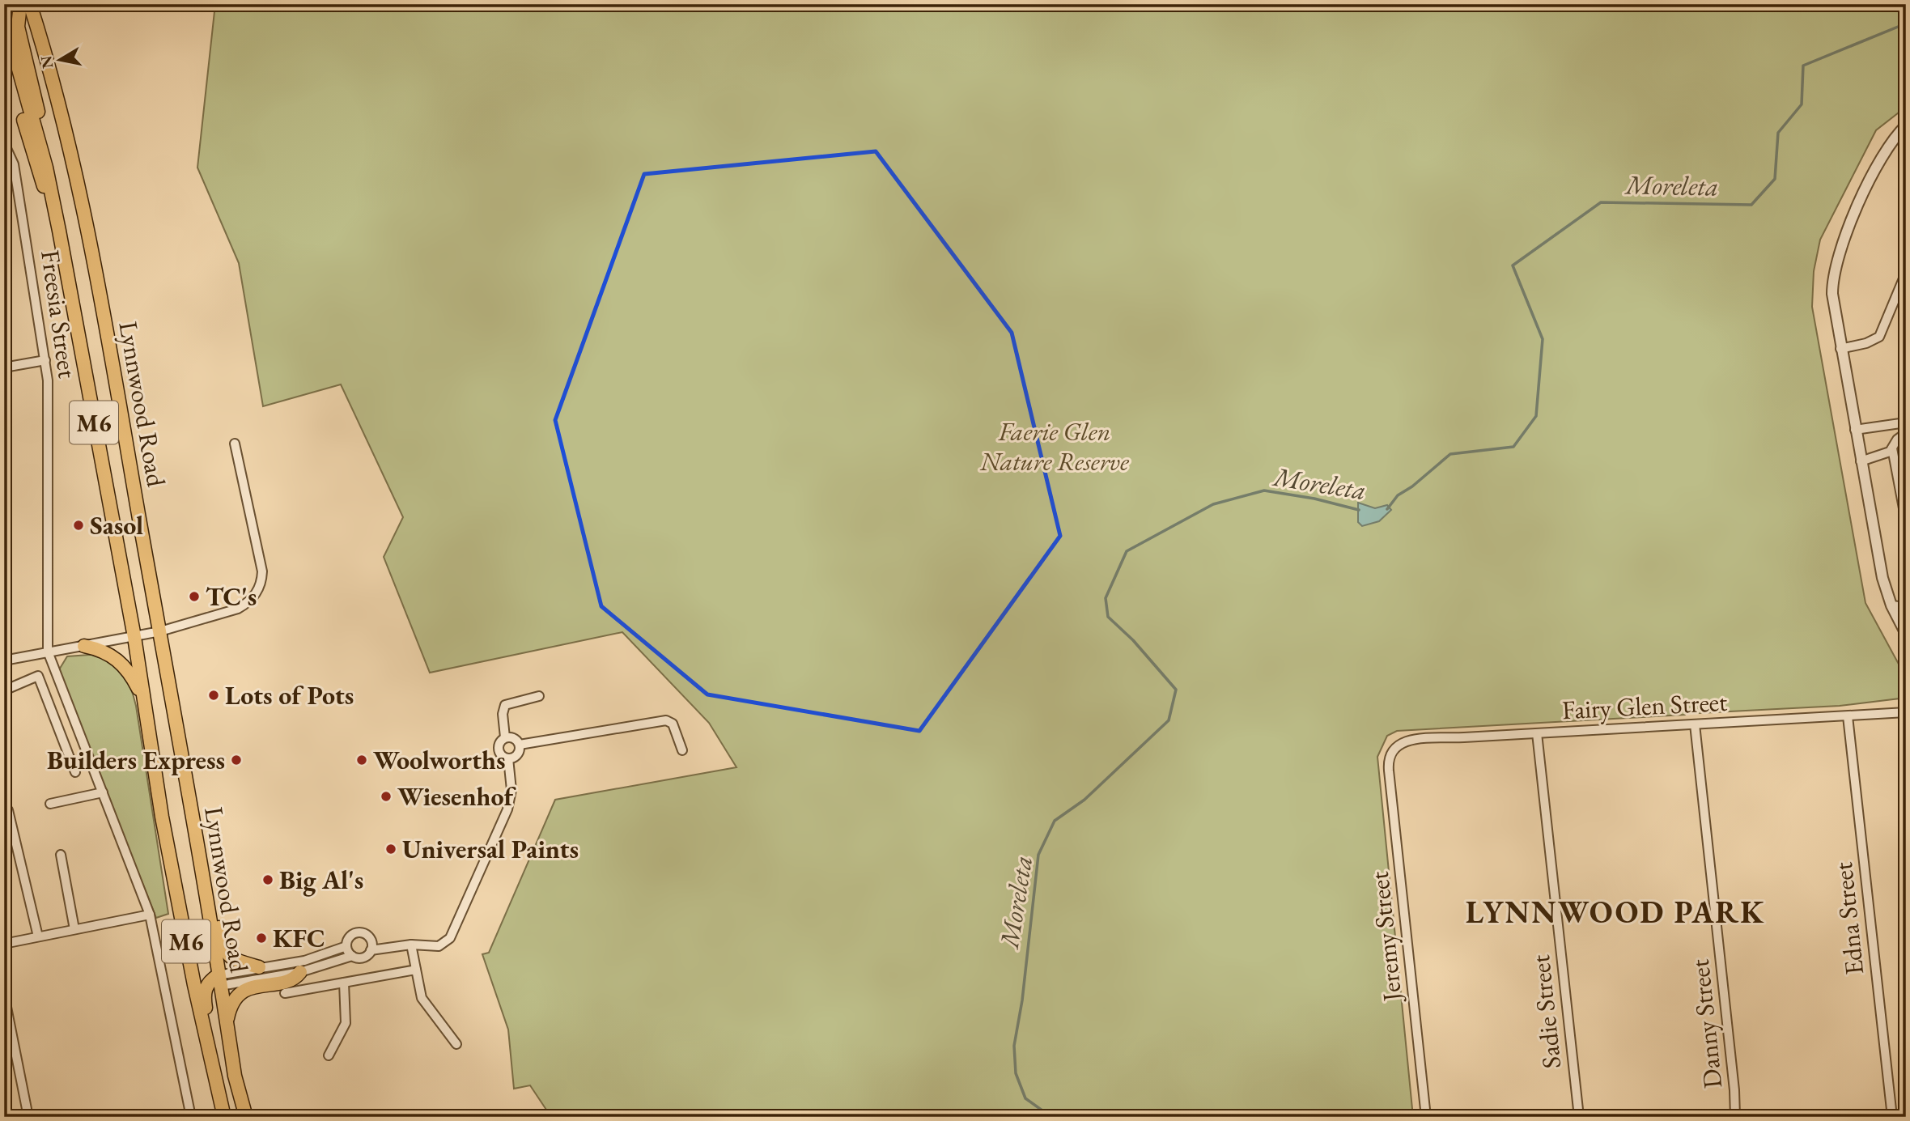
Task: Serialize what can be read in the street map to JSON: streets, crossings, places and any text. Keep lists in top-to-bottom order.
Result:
{
  "streets": {
    "main road": ["Lynnwood Road", "M6"],
    "street": [
      "Freesia Street",
      "Fairy Glen Street",
      "Edna Street",
      "Jeremy Street",
      "Sadie Street",
      "Danny Street"
    ]
  },
  "crossings": [
    ["Fairy Glen Street", "Edna Street"],
    ["Fairy Glen Street", "Jeremy Street"],
    ["Fairy Glen Street", "Sadie Street"],
    ["Fairy Glen Street", "Danny Street"]
  ],
  "districts": ["LYNNWOOD PARK"],
  "water": ["Moreleta"],
  "parks": ["Faerie Glen Nature Reserve"],
  "places": [
    "Sasol",
    "TC's",
    "Lots of Pots",
    "Builders Express",
    "Woolworths",
    "Wiesenhof",
    "Universal Paints",
    "Big Al's",
    "KFC"
  ],
  "north": "left"
}
